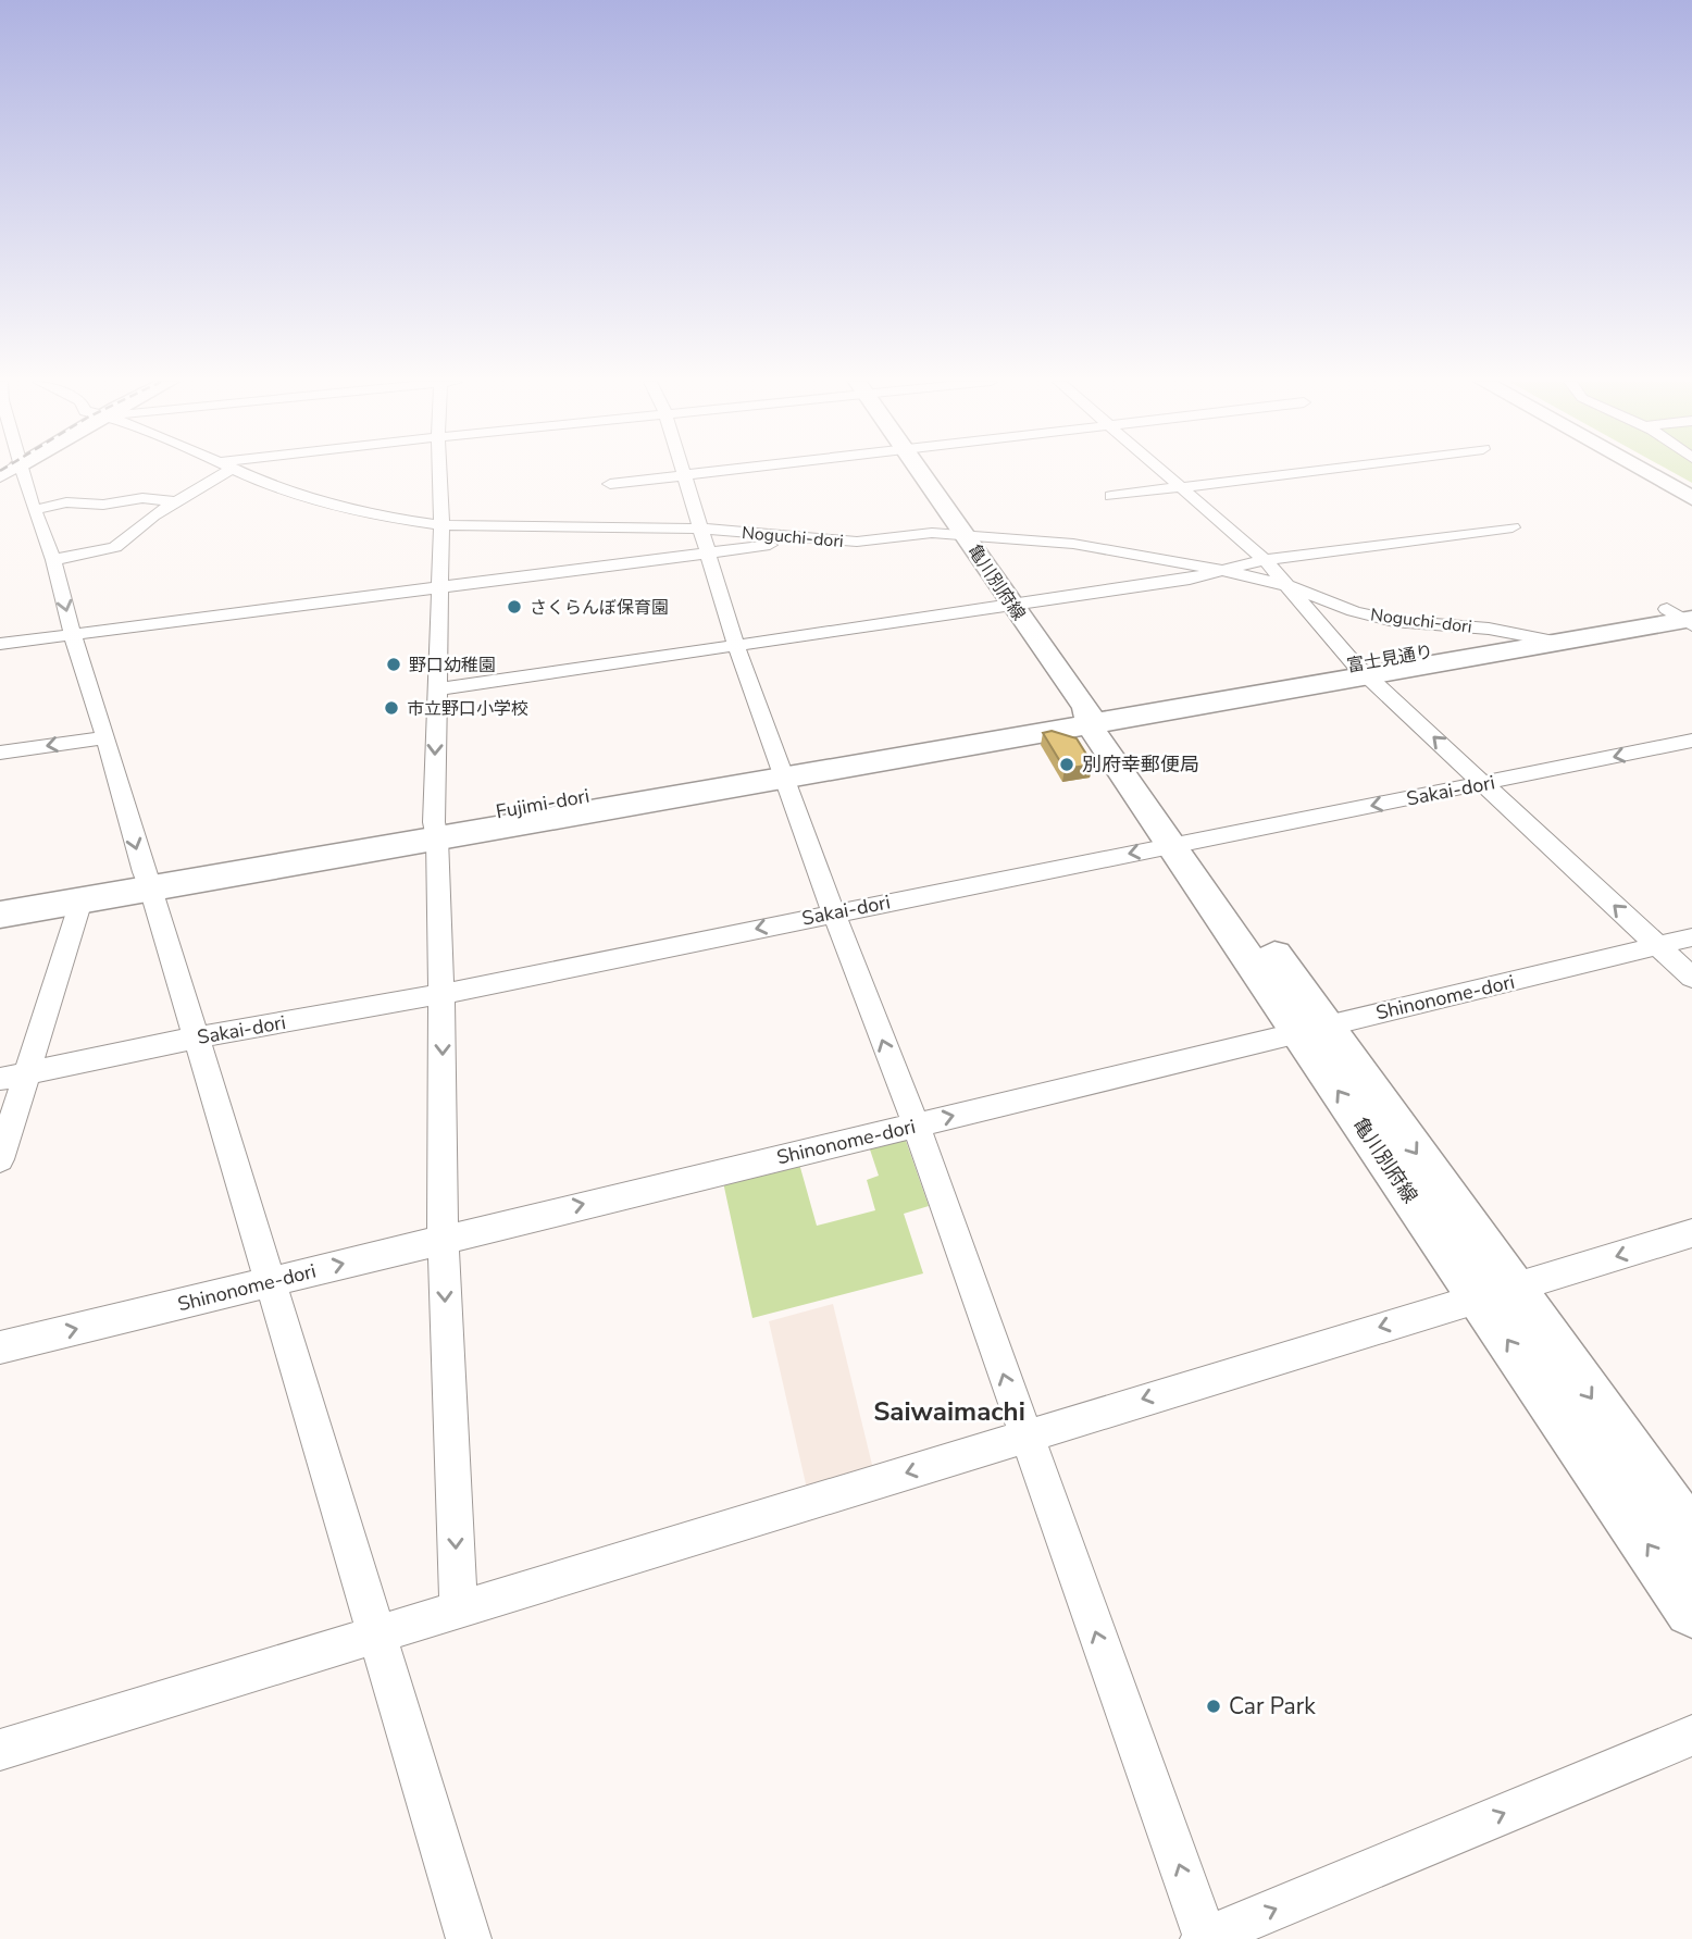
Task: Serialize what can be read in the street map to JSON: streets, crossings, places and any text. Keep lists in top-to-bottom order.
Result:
{
  "streets": {
    "street": [
      "Noguchi-dori",
      "亀川別府線",
      "富士見通り",
      "Sakai-dori",
      "Fujimi-dori",
      "Shinonome-dori"
    ]
  },
  "crossings": [
    ["Noguchi-dori", "亀川別府線"],
    ["Noguchi-dori", "富士見通り"],
    ["亀川別府線", "Sakai-dori"],
    ["亀川別府線", "Fujimi-dori"],
    ["亀川別府線", "Shinonome-dori"],
    ["富士見通り", "Fujimi-dori"]
  ],
  "one_way": ["Sakai-dori", "Shinonome-dori"],
  "districts": ["Saiwaimachi"],
  "places": [
    "さくらんぼ保育園",
    "野口幼稚園",
    "市立野口小学校",
    "別府幸郵便局",
    "Car Park"
  ]
}
